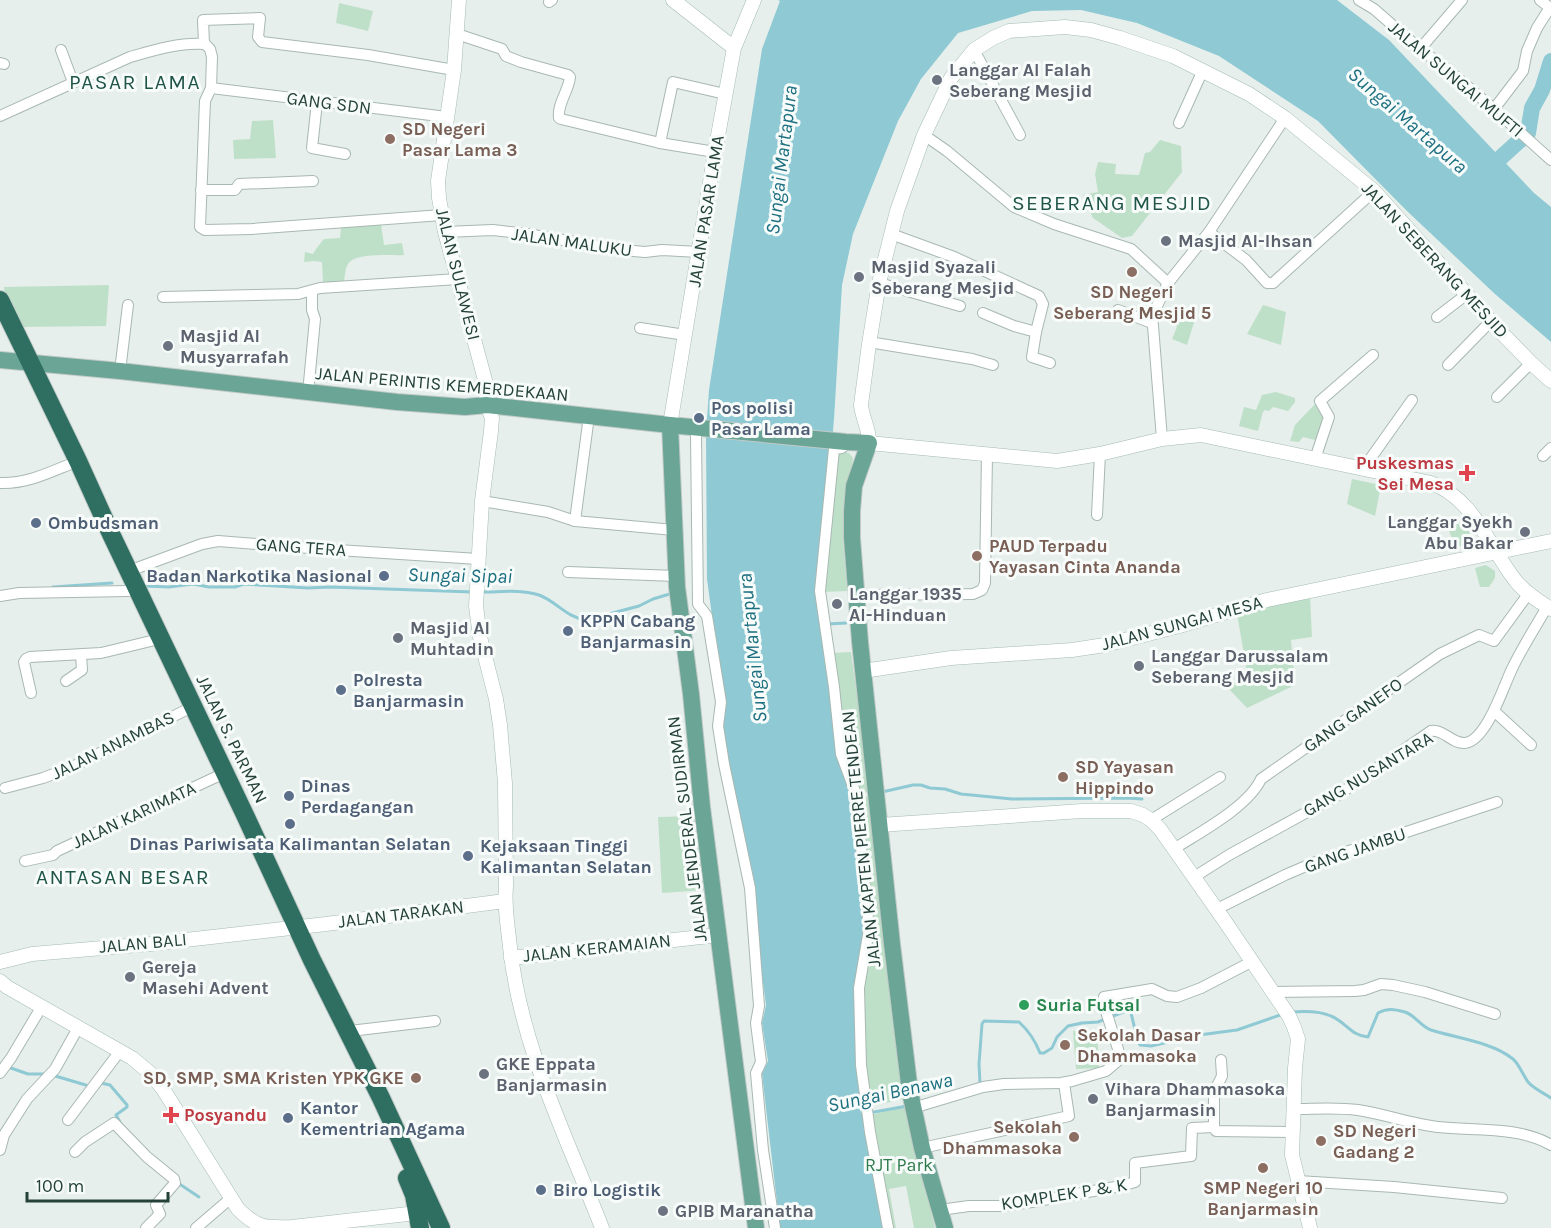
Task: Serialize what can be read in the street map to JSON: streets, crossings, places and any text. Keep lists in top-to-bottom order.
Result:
{
  "streets": {
    "highway": ["JALAN S. PARMAN"],
    "main road": ["JALAN PERINTIS KEMERDEKAAN", "JALAN JENDERAL SUDIRMAN", "JALAN KAPTEN PIERRE TENDEAN"],
    "street": [
      "JALAN SUNGAI MUFTI",
      "GANG SDN",
      "JALAN PASAR LAMA",
      "JALAN MALUKU",
      "JALAN SEBERANG MESJID",
      "JALAN SULAWESI",
      "GANG TERA",
      "JALAN SUNGAI MESA",
      "GANG GANEFO",
      "JALAN ANAMBAS",
      "GANG NUSANTARA",
      "JALAN KARIMATA",
      "GANG JAMBU",
      "JALAN TARAKAN",
      "JALAN BALI",
      "JALAN KERAMAIAN",
      "KOMPLEK P & K"
    ]
  },
  "crossings": [
    ["GANG SDN", "JALAN SULAWESI"],
    ["JALAN PASAR LAMA", "JALAN MALUKU"],
    ["JALAN PASAR LAMA", "JALAN PERINTIS KEMERDEKAAN"],
    ["JALAN PASAR LAMA", "JALAN JENDERAL SUDIRMAN"],
    ["JALAN MALUKU", "JALAN SULAWESI"],
    ["JALAN SEBERANG MESJID", "JALAN PERINTIS KEMERDEKAAN"],
    ["JALAN SEBERANG MESJID", "JALAN KAPTEN PIERRE TENDEAN"],
    ["JALAN SULAWESI", "JALAN PERINTIS KEMERDEKAAN"],
    ["JALAN SULAWESI", "GANG TERA"],
    ["JALAN SULAWESI", "JALAN TARAKAN"],
    ["JALAN SULAWESI", "JALAN KERAMAIAN"],
    ["JALAN PERINTIS KEMERDEKAAN", "JALAN S. PARMAN"],
    ["JALAN PERINTIS KEMERDEKAAN", "JALAN JENDERAL SUDIRMAN"],
    ["JALAN PERINTIS KEMERDEKAAN", "JALAN KAPTEN PIERRE TENDEAN"],
    ["GANG TERA", "JALAN S. PARMAN"],
    ["JALAN SUNGAI MESA", "JALAN KAPTEN PIERRE TENDEAN"],
    ["JALAN S. PARMAN", "JALAN ANAMBAS"],
    ["JALAN S. PARMAN", "JALAN KARIMATA"],
    ["JALAN S. PARMAN", "JALAN TARAKAN"],
    ["JALAN S. PARMAN", "JALAN BALI"],
    ["JALAN JENDERAL SUDIRMAN", "JALAN KERAMAIAN"],
    ["JALAN KAPTEN PIERRE TENDEAN", "KOMPLEK P & K"],
    ["JALAN TARAKAN", "JALAN BALI"]
  ],
  "districts": ["PASAR LAMA", "SEBERANG MESJID", "ANTASAN BESAR"],
  "water": ["Sungai Martapura", "Sungai Sipai", "Sungai Benawa"],
  "parks": ["RJT Park"],
  "places": {
    "other": [
      "Langgar Al Falah Seberang Mesjid",
      "SD Negeri Pasar Lama 3",
      "Masjid Al-Ihsan",
      "SD Negeri Seberang Mesjid 5",
      "Masjid Syazali Seberang Mesjid",
      "Masjid Al Musyarrafah",
      "Pos polisi Pasar Lama",
      "Ombudsman",
      "Langgar Syekh Abu Bakar",
      "PAUD Terpadu Yayasan Cinta Ananda",
      "Badan Narkotika Nasional",
      "Langgar 1935 Al-Hinduan",
      "KPPN Cabang Banjarmasin",
      "Masjid Al Muhtadin",
      "Langgar Darussalam Seberang Mesjid",
      "Polresta Banjarmasin",
      "SD Yayasan Hippindo",
      "Dinas Perdagangan",
      "Dinas Pariwisata Kalimantan Selatan",
      "Kejaksaan Tinggi Kalimantan Selatan",
      "Gereja Masehi Advent",
      "Suria Futsal",
      "Sekolah Dasar Dhammasoka",
      "GKE Eppata Banjarmasin",
      "SD, SMP, SMA Kristen YPK GKE",
      "Vihara Dhammasoka Banjarmasin",
      "Kantor Kementrian Agama",
      "Sekolah Dhammasoka",
      "SD Negeri Gadang 2",
      "SMP Negeri 10 Banjarmasin",
      "Biro Logistik",
      "GPIB Maranatha"
    ],
    "health": ["Puskesmas Sei Mesa", "Posyandu"]
  },
  "scale_bar": "100 m"
}
